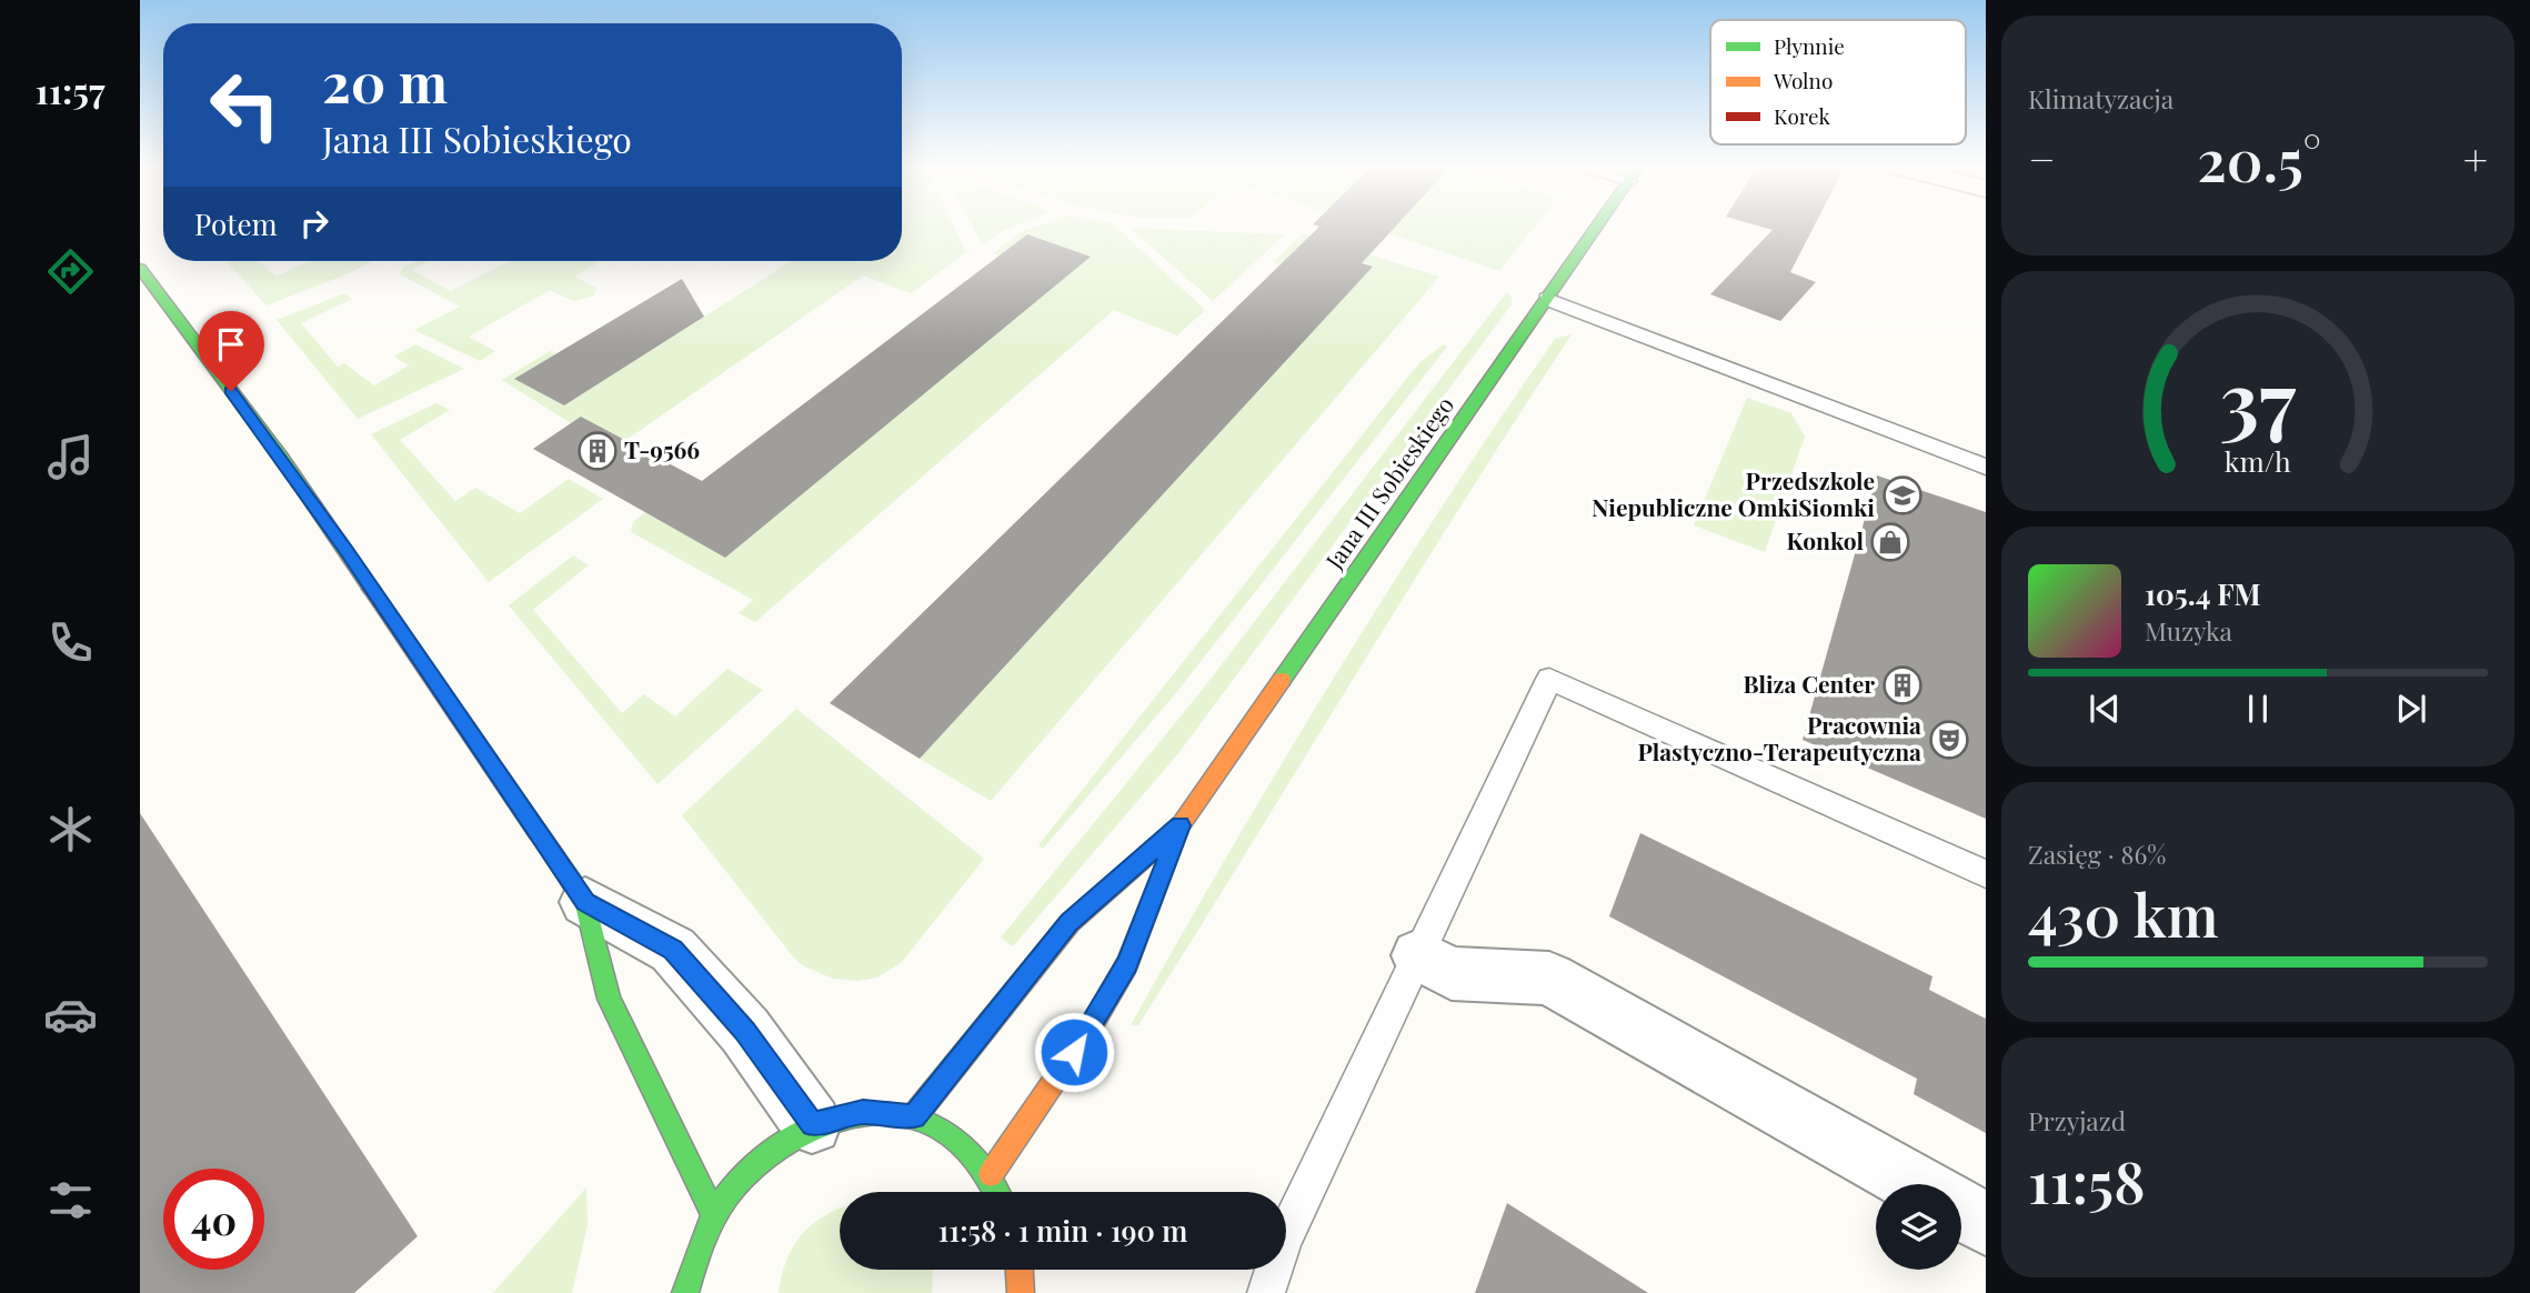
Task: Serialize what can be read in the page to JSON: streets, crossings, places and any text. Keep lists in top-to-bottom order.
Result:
{
  "streets": {
    "street": ["Jana III Sobieskiego"]
  },
  "places": {
    "building": ["T-9566", "Bliza Center"],
    "school or university": ["Przedszkole Niepubliczne OmkiSiomki"],
    "shop": ["Konkol"],
    "theatre": ["Pracownia Plastyczno-Terapeutyczna"]
  },
  "legend": ["Płynnie", "Wolno", "Korek"],
  "page": {
    "tabs": "11:57",
    "tile": [
      "Klimatyzacja",
      ["Zasięg · 86%", "430 km"],
      ["Przyjazd", "11:58"]
    ],
    "turn": ["20 m", "Jana III Sobieskiego"],
    "heat": ["−", "20.5°", "+"],
    "then": "Potem",
    "song": ["105.4 FM", "Muzyka"],
    "limit": "40",
    "trip": "11:58 · 1 min · 190 m",
    "gauge": ["37", "km/h"]
  }
}
